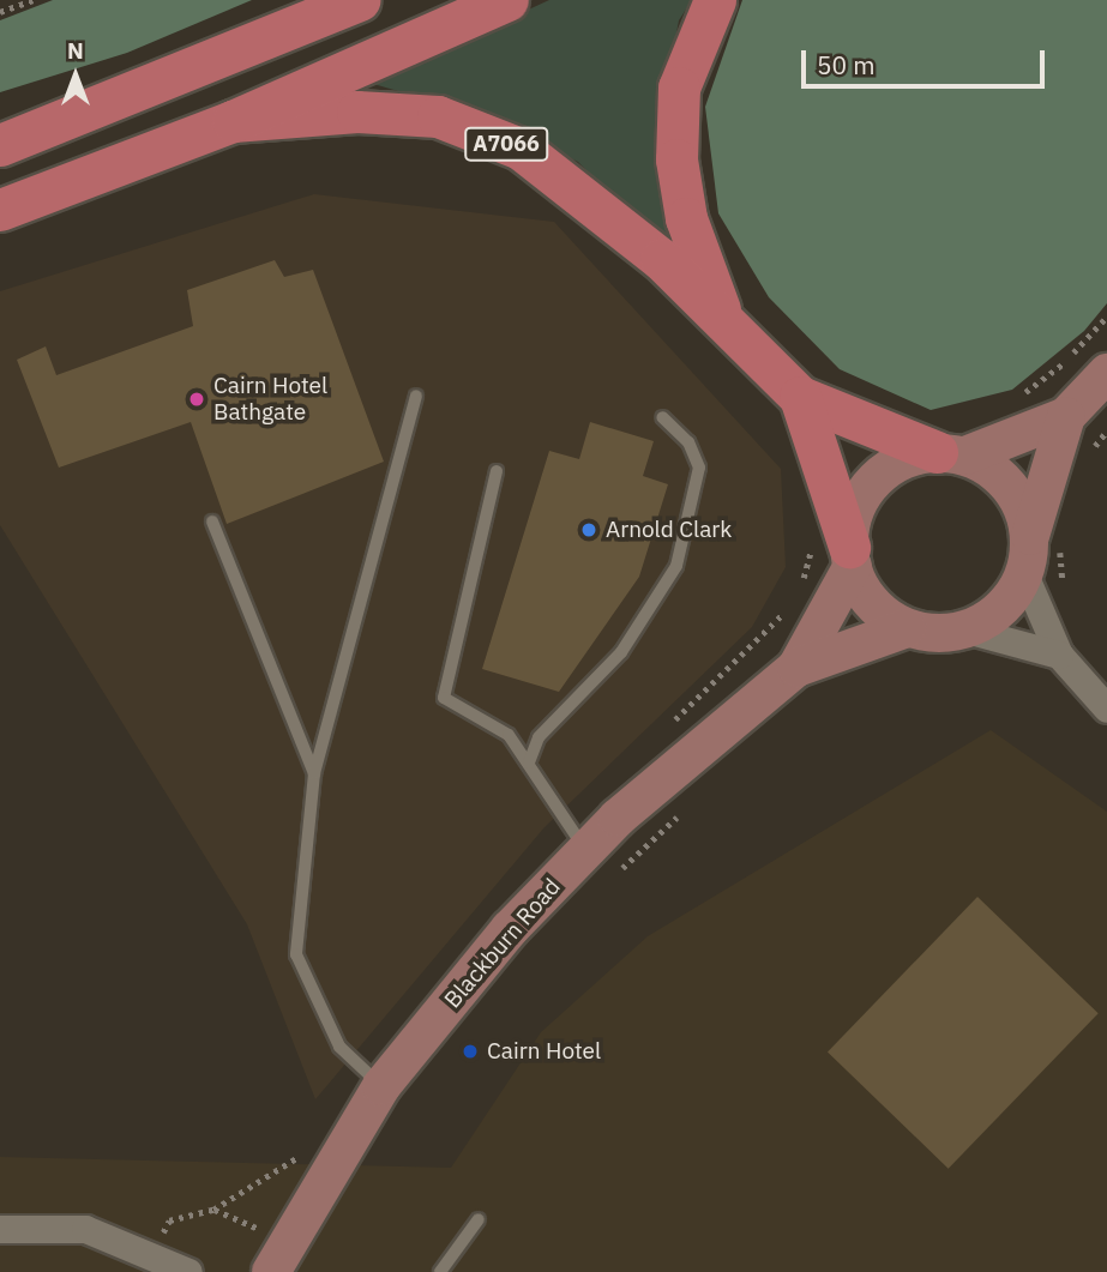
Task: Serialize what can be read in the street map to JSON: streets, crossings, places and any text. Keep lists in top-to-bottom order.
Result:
{
  "streets": {
    "main road": ["A7066", "Blackburn Road"]
  },
  "crossings": [
    ["A7066", "Blackburn Road"]
  ],
  "places": ["Cairn Hotel Bathgate", "Arnold Clark", "Cairn Hotel"],
  "scale_bar": "50 m",
  "north": "top"
}
